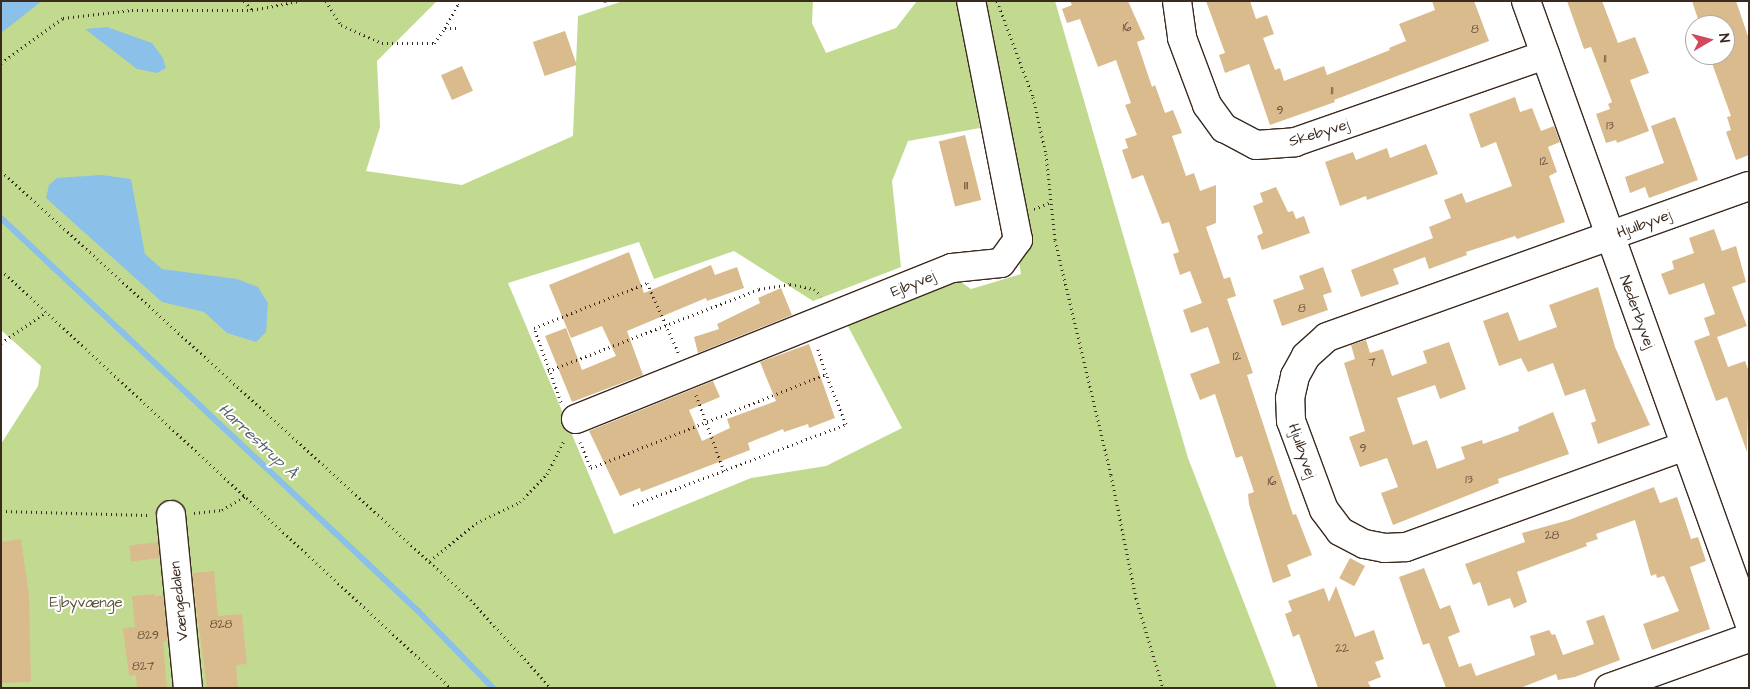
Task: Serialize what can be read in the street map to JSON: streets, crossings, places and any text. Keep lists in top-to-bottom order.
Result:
{
  "streets": {
    "street": [
      "Skebyvej",
      "Hjulbyvej",
      "Ejbyvej",
      "Nederbyvej",
      "Vængedalen"
    ]
  },
  "crossings": [
    ["Skebyvej", "Nederbyvej"],
    ["Hjulbyvej", "Nederbyvej"]
  ],
  "water": ["Harrestrup Å"],
  "parks": ["Ejbyvænge"],
  "house_numbers": [
    "16",
    "8",
    "11",
    "11",
    "9",
    "13",
    "12",
    "111",
    "8",
    "12",
    "7",
    "9",
    "13",
    "16",
    "28",
    "828",
    "829",
    "22",
    "827"
  ],
  "north": "right"
}
